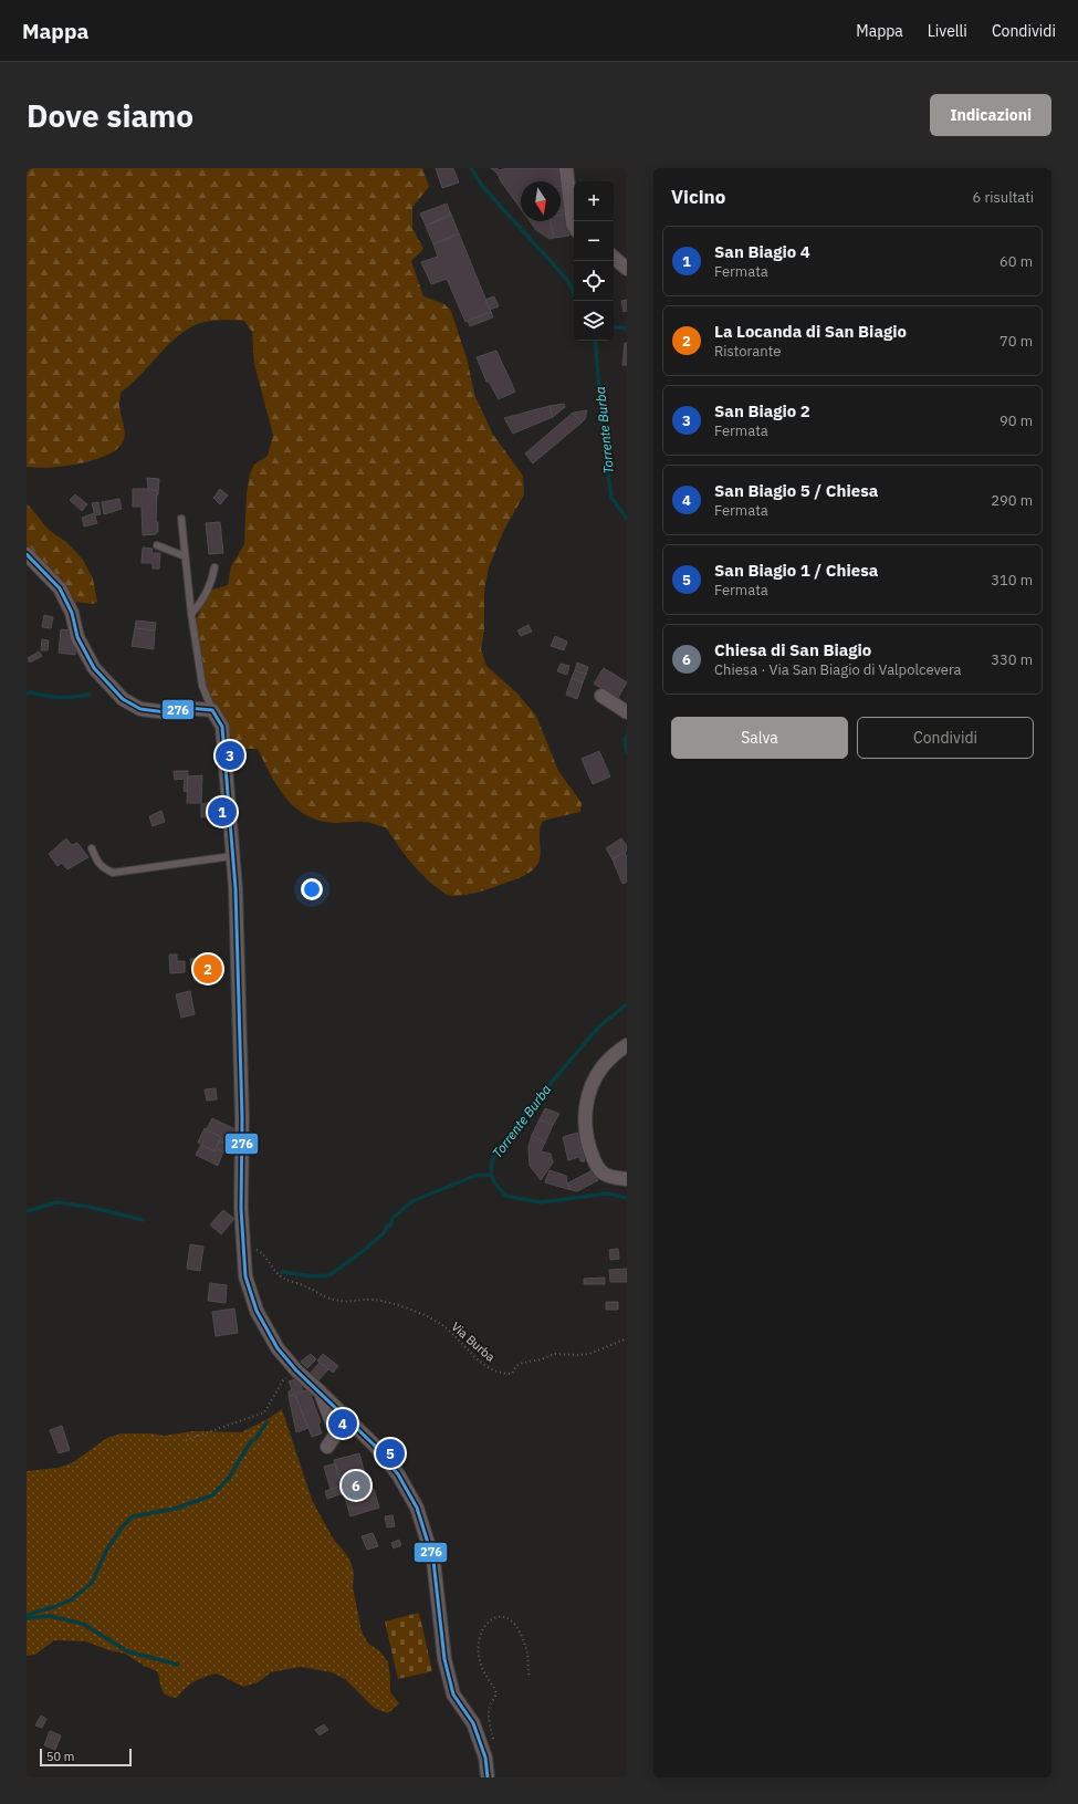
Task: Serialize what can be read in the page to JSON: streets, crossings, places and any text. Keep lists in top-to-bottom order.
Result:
{
  "streets": {
    "path": ["Via Burba"]
  },
  "water": ["Torrente Burba"],
  "lines": ["transit line 276"],
  "scale_bar": "50 m",
  "north": "bottom",
  "page": {
    "header": "Mappa",
    "nav": ["Mappa", "Livelli", "Condividi"],
    "buttons": [
      "Indicazioni",
      ["Salva", "Condividi"]
    ],
    "title": "Dove siamo",
    "heading": ["Vicino", "6 risultati"],
    "map_buttons": ["+", "−"],
    "list": [
      {
        "mark": "1",
        "name": "San Biagio 4",
        "note": "Fermata",
        "value": "60 m"
      },
      {
        "mark": "2",
        "name": "La Locanda di San Biagio",
        "note": "Ristorante",
        "value": "70 m"
      },
      {
        "mark": "3",
        "name": "San Biagio 2",
        "note": "Fermata",
        "value": "90 m"
      },
      {
        "mark": "4",
        "name": "San Biagio 5 / Chiesa",
        "note": "Fermata",
        "value": "290 m"
      },
      {
        "mark": "5",
        "name": "San Biagio 1 / Chiesa",
        "note": "Fermata",
        "value": "310 m"
      },
      {
        "mark": "6",
        "name": "Chiesa di San Biagio",
        "note": "Chiesa · Via San Biagio di Valpolcevera",
        "value": "330 m"
      }
    ],
    "pins": [
      "3",
      "1",
      "2",
      "4",
      "5",
      "6"
    ],
    "scale": "50 m"
  }
}
